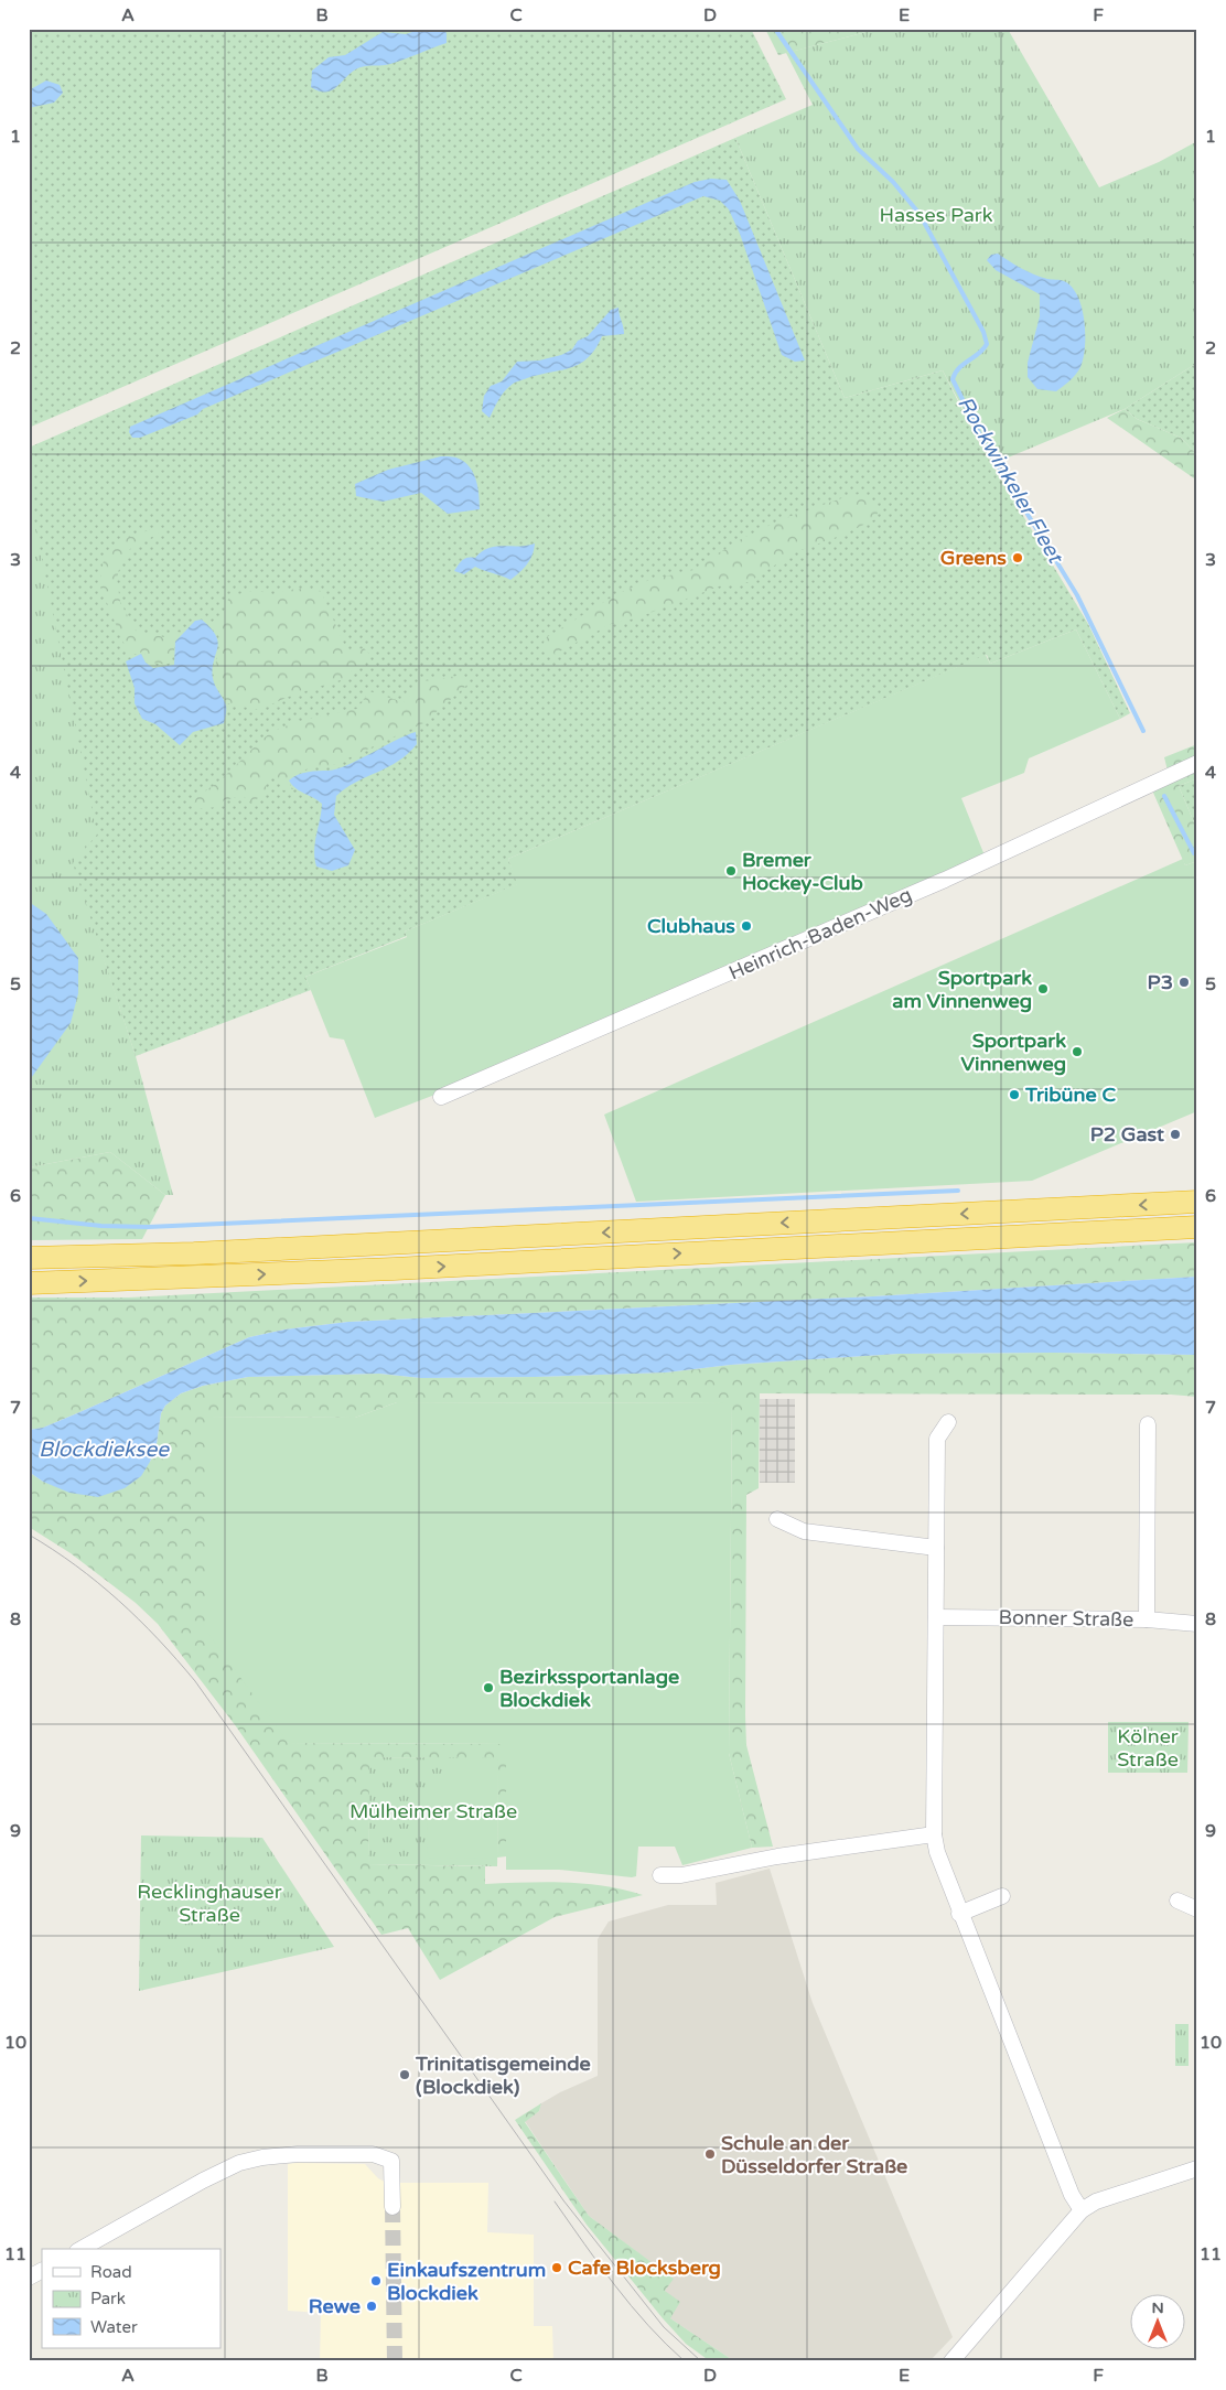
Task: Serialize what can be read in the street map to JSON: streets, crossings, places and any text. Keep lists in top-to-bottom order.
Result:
{
  "streets": {
    "street": ["Heinrich-Baden-Weg", "Bonner Straße"]
  },
  "water": ["Rockwinkeler Fleet", "Blockdieksee"],
  "parks": [
    "Hasses Park",
    "Kölner Straße",
    "Mülheimer Straße",
    "Recklinghauser Straße"
  ],
  "places": [
    "Greens",
    "Bremer Hockey-Club",
    "Clubhaus",
    "P3",
    "Sportpark am Vinnenweg",
    "Sportpark Vinnenweg",
    "Tribüne C",
    "P2 Gast",
    "Bezirkssportanlage Blockdiek",
    "Trinitatisgemeinde (Blockdiek)",
    "Schule an der Düsseldorfer Straße",
    "Cafe Blocksberg",
    "Einkaufszentrum Blockdiek",
    "Rewe"
  ],
  "legend": ["Road", "Park", "Water"],
  "north": "top",
  "grid": {
    "columns": [
      "A",
      "B",
      "C",
      "D",
      "E",
      "F"
    ],
    "rows": [
      "1",
      "2",
      "3",
      "4",
      "5",
      "6",
      "7",
      "8",
      "9",
      "10",
      "11"
    ]
  }
}
